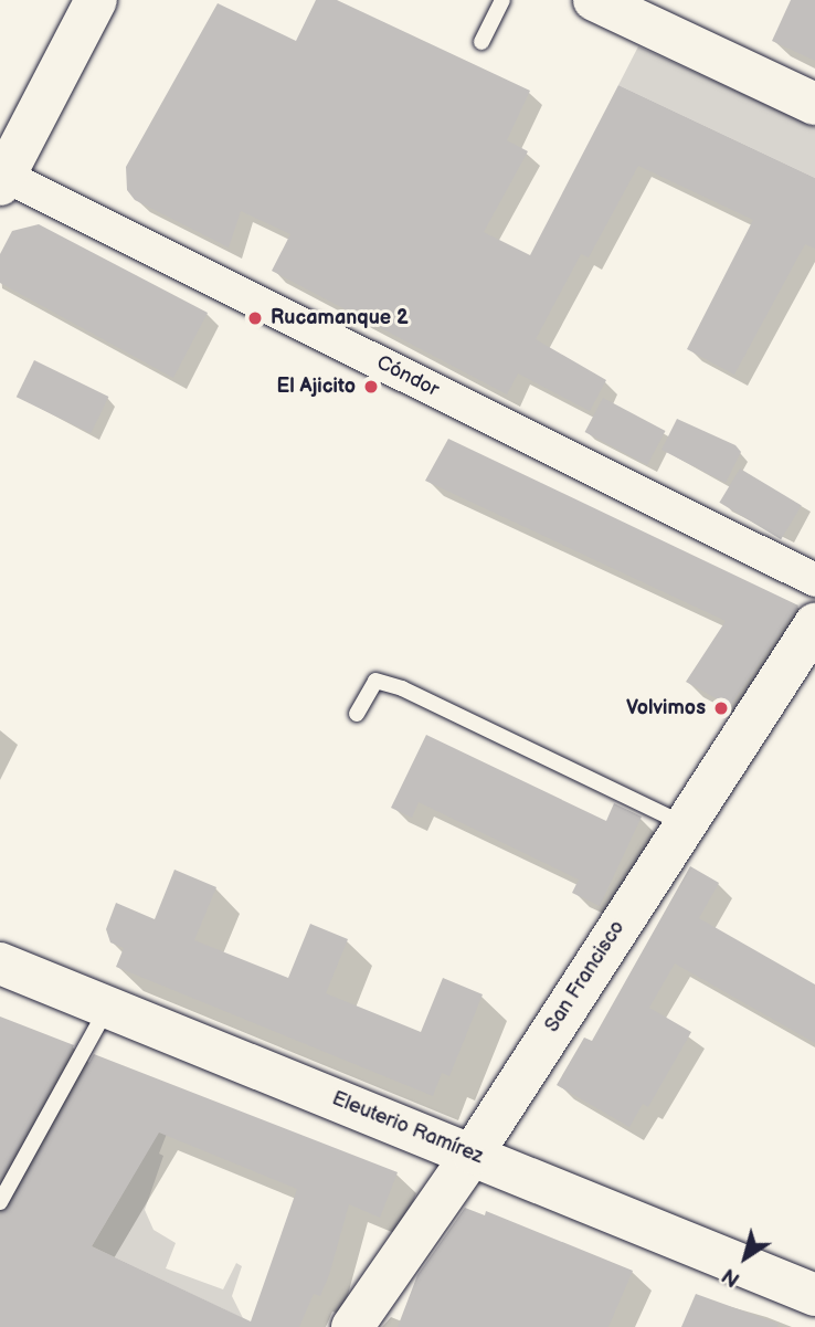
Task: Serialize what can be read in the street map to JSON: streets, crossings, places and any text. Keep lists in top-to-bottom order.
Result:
{
  "streets": {
    "main road": ["San Francisco", "Eleuterio Ramírez"],
    "street": ["Cóndor"]
  },
  "crossings": [
    ["San Francisco", "Eleuterio Ramírez"]
  ],
  "places": ["Rucamanque 2", "El Ajicito", "Volvimos"],
  "north": "bottom left"
}
